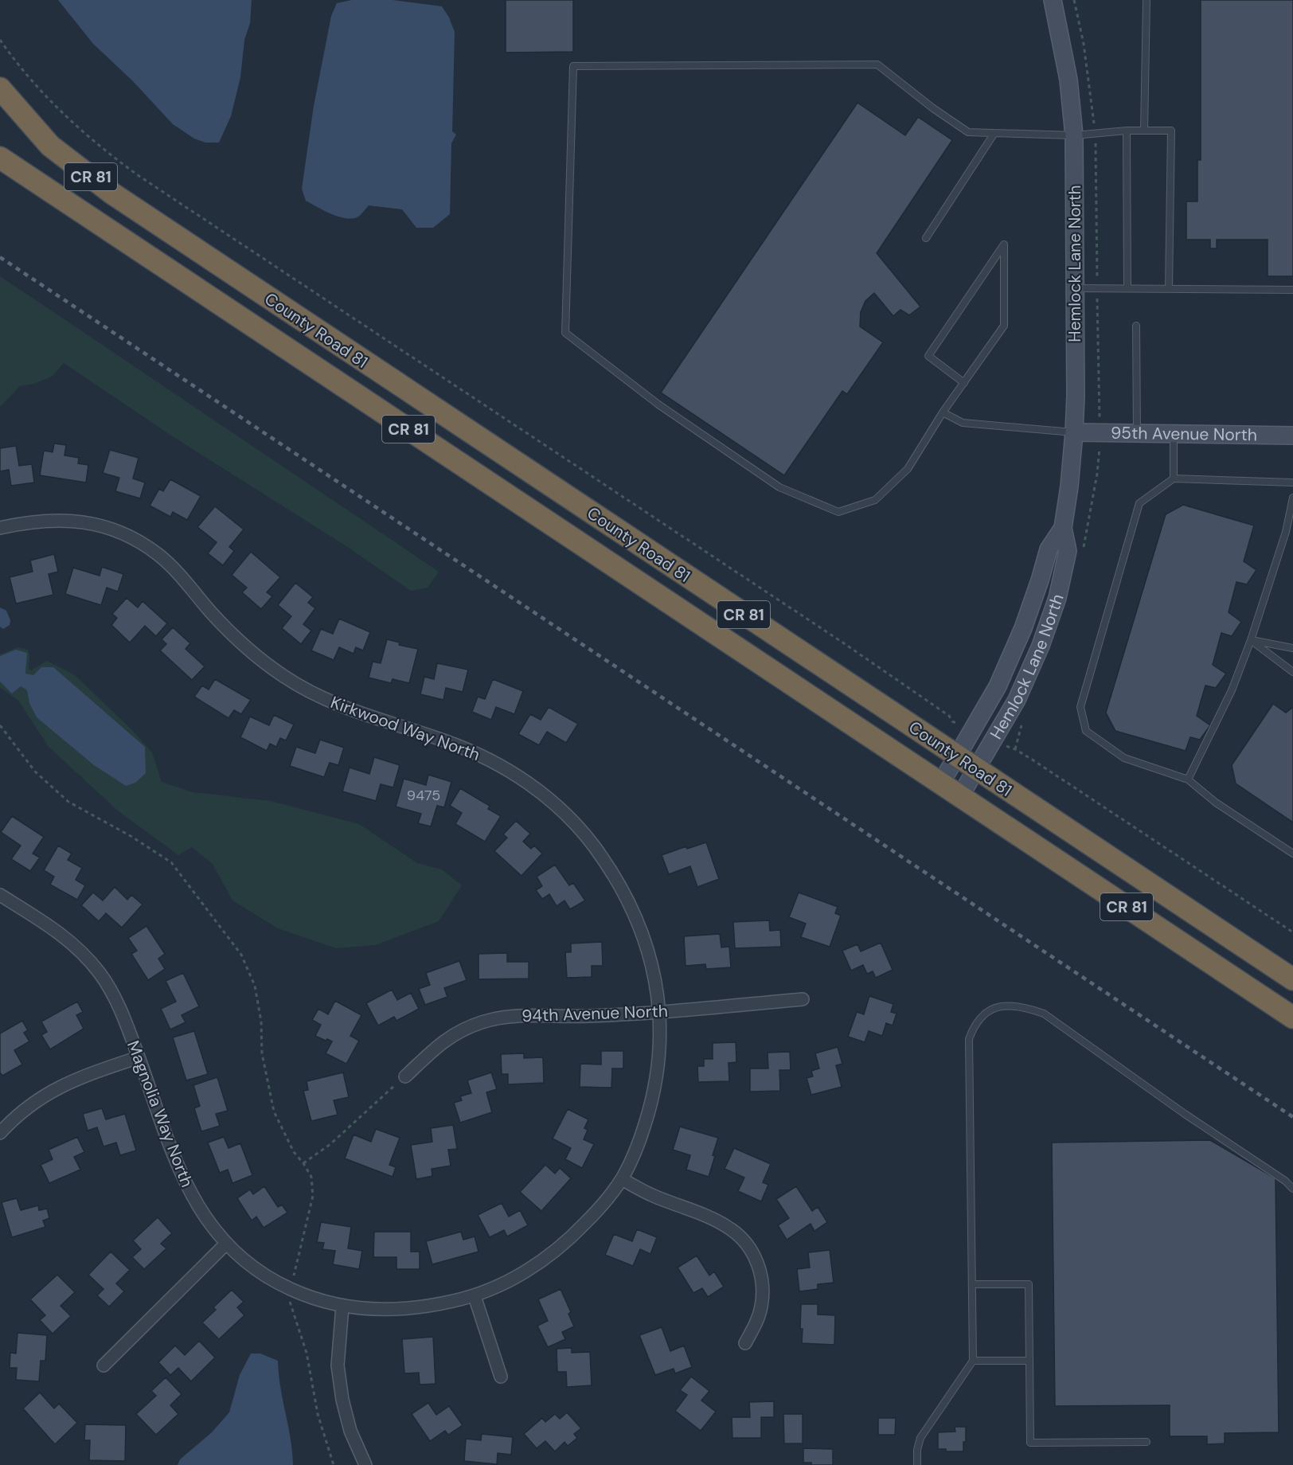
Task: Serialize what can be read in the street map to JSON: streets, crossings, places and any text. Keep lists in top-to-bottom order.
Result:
{
  "streets": {
    "highway": ["CR 81", "County Road 81"],
    "street": [
      "Hemlock Lane North",
      "95th Avenue North",
      "Kirkwood Way North",
      "94th Avenue North",
      "Magnolia Way North"
    ]
  },
  "crossings": [
    ["Hemlock Lane North", "County Road 81"],
    ["Hemlock Lane North", "95th Avenue North"],
    ["Kirkwood Way North", "94th Avenue North"],
    ["Kirkwood Way North", "Magnolia Way North"]
  ],
  "house_numbers": ["9475"]
}
